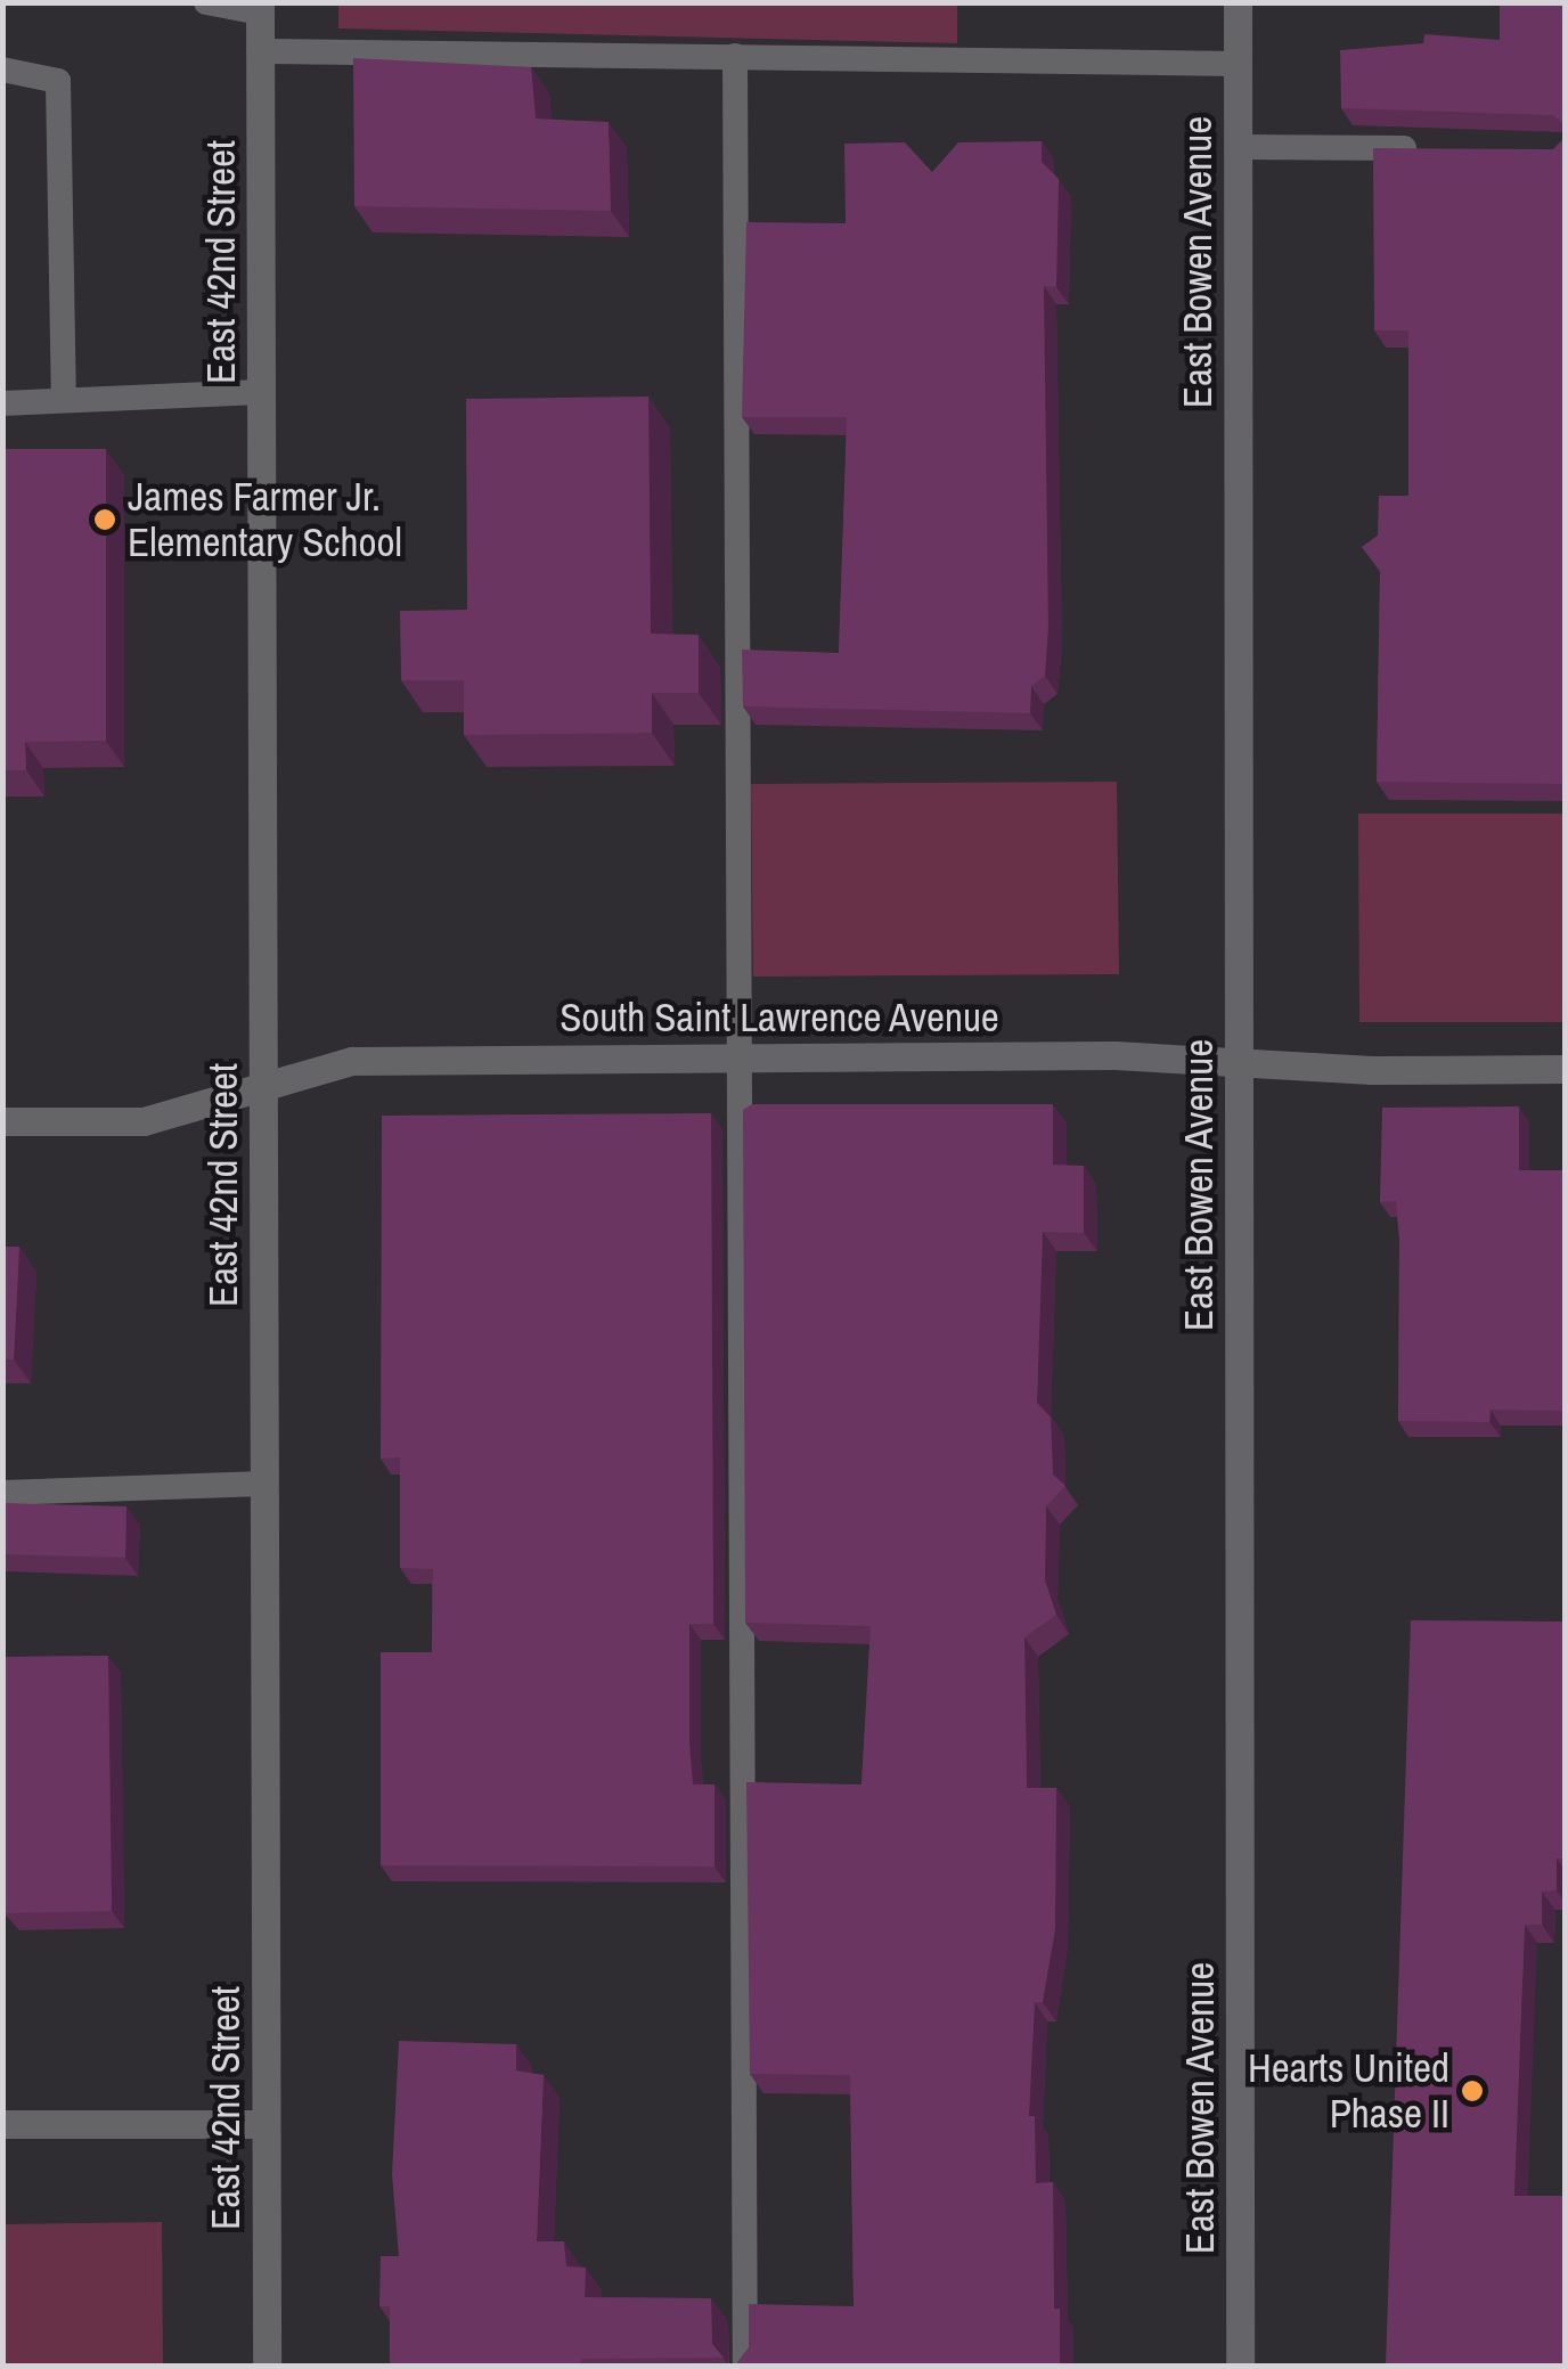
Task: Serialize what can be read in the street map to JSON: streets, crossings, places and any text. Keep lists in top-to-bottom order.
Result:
{
  "streets": {
    "street": ["East 42nd Street", "East Bowen Avenue", "South Saint Lawrence Avenue"]
  },
  "crossings": [
    ["East 42nd Street", "South Saint Lawrence Avenue"],
    ["East Bowen Avenue", "South Saint Lawrence Avenue"]
  ],
  "places": ["James Farmer Jr. Elementary School", "Hearts United Phase II"]
}
